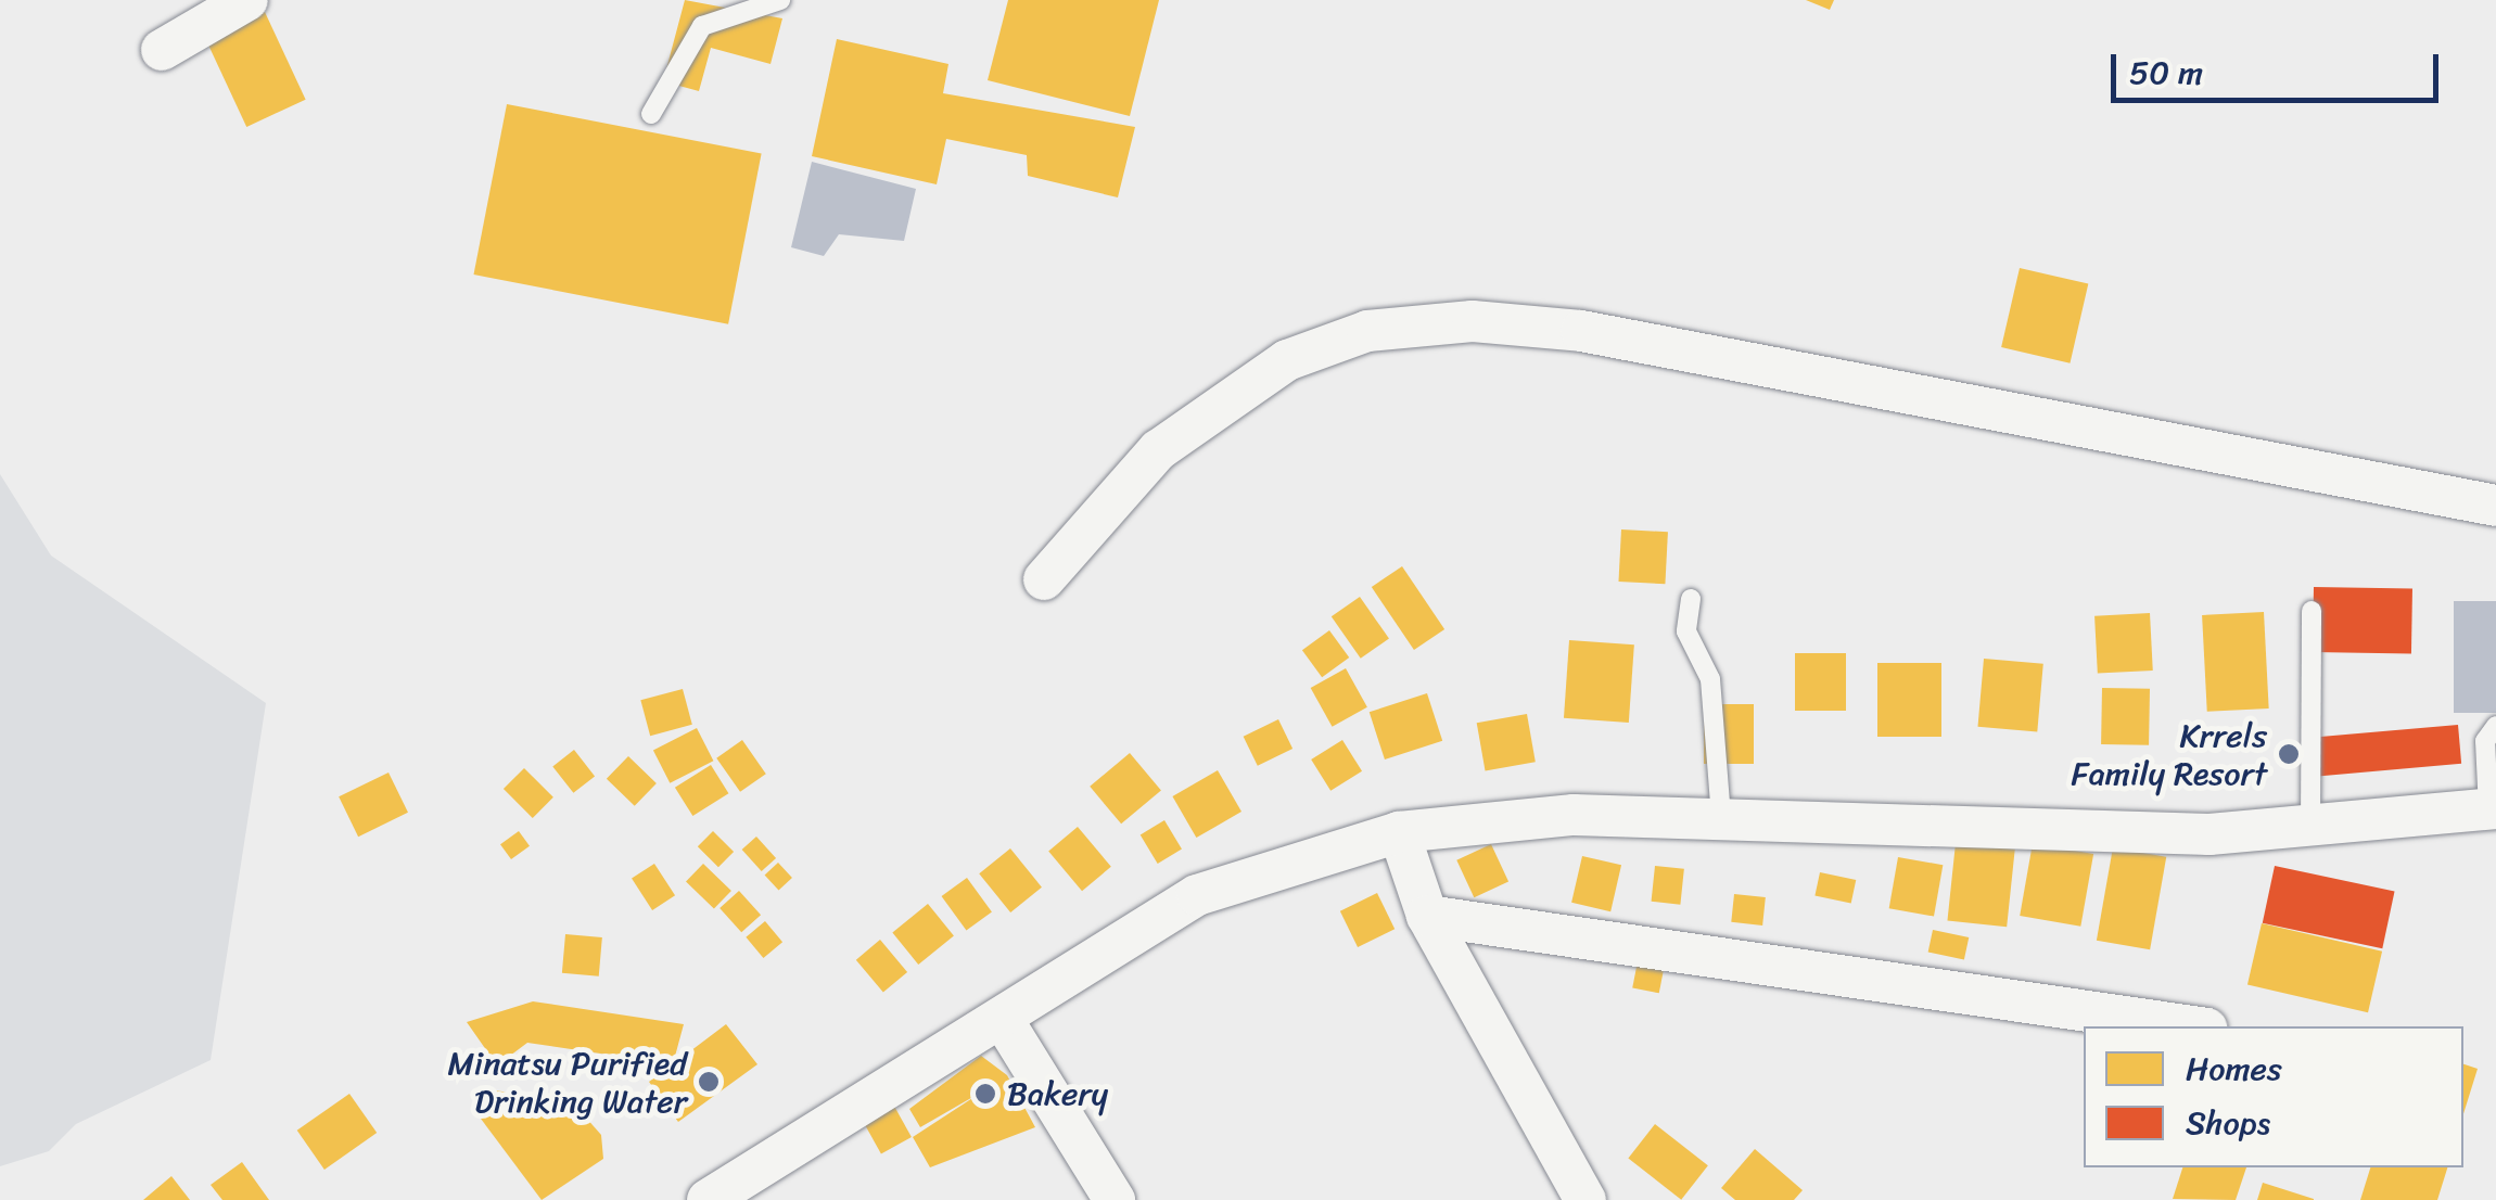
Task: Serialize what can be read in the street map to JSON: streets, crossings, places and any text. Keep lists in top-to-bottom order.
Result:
{
  "places": ["Krrels Family Resort", "Minatsu Purified Drinking Water", "Bakery"],
  "legend": ["Homes", "Shops"],
  "scale_bar": "50 m"
}
